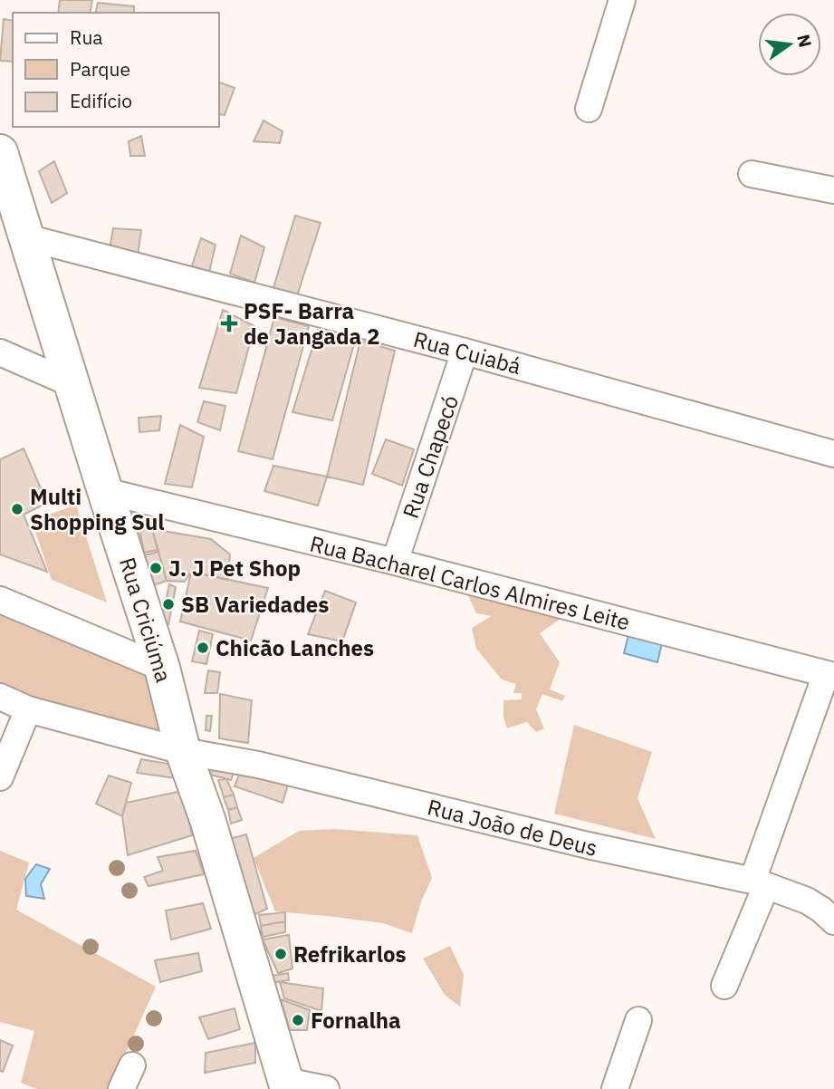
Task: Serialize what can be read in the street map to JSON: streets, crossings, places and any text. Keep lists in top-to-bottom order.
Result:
{
  "streets": {
    "main road": ["Rua Criciúma"],
    "street": [
      "Rua Cuiabá",
      "Rua Chapecó",
      "Rua Bacharel Carlos Almires Leite",
      "Rua João de Deus"
    ]
  },
  "crossings": [
    ["Rua Cuiabá", "Rua Chapecó"],
    ["Rua Cuiabá", "Rua Criciúma"],
    ["Rua Chapecó", "Rua Bacharel Carlos Almires Leite"],
    ["Rua Bacharel Carlos Almires Leite", "Rua Criciúma"],
    ["Rua Criciúma", "Rua João de Deus"]
  ],
  "places": {
    "health": ["PSF- Barra de Jangada 2"],
    "other": [
      "Multi Shopping Sul",
      "J. J Pet Shop",
      "SB Variedades",
      "Chicão Lanches",
      "Refrikarlos",
      "Fornalha"
    ]
  },
  "legend": ["Rua", "Parque", "Edifício"],
  "north": "right"
}
